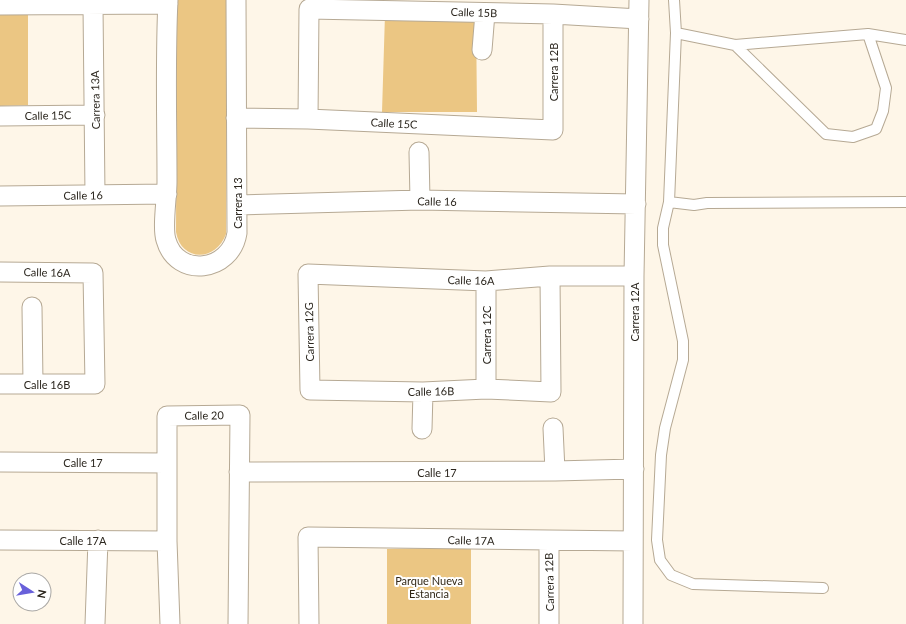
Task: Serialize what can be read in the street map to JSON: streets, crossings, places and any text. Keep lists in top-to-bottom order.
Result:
{
  "streets": {
    "street": [
      "Calle 15B",
      "Carrera 12B",
      "Carrera 13A",
      "Calle 15C",
      "Calle 16",
      "Carrera 13",
      "Calle 16A",
      "Carrera 12A",
      "Carrera 12G",
      "Carrera 12C",
      "Calle 16B",
      "Calle 20",
      "Calle 17",
      "Calle 17A"
    ]
  },
  "crossings": [
    ["Calle 15B", "Carrera 12B"],
    ["Calle 15B", "Calle 15C"],
    ["Calle 15B", "Carrera 12A"],
    ["Carrera 12B", "Calle 15C"],
    ["Carrera 12B", "Calle 17A"],
    ["Carrera 13A", "Calle 15C"],
    ["Carrera 13A", "Calle 16"],
    ["Calle 15C", "Carrera 13"],
    ["Calle 16", "Carrera 13"],
    ["Calle 16", "Carrera 12A"],
    ["Calle 16A", "Carrera 12A"],
    ["Calle 16A", "Carrera 12G"],
    ["Calle 16A", "Carrera 12C"],
    ["Calle 16A", "Calle 16B"],
    ["Carrera 12A", "Calle 17"],
    ["Carrera 12A", "Calle 17A"],
    ["Carrera 12G", "Calle 16B"],
    ["Carrera 12C", "Calle 16B"],
    ["Calle 20", "Calle 17"],
    ["Calle 20", "Calle 17A"]
  ],
  "parks": ["Parque Nueva Estancia"],
  "north": "right"
}
